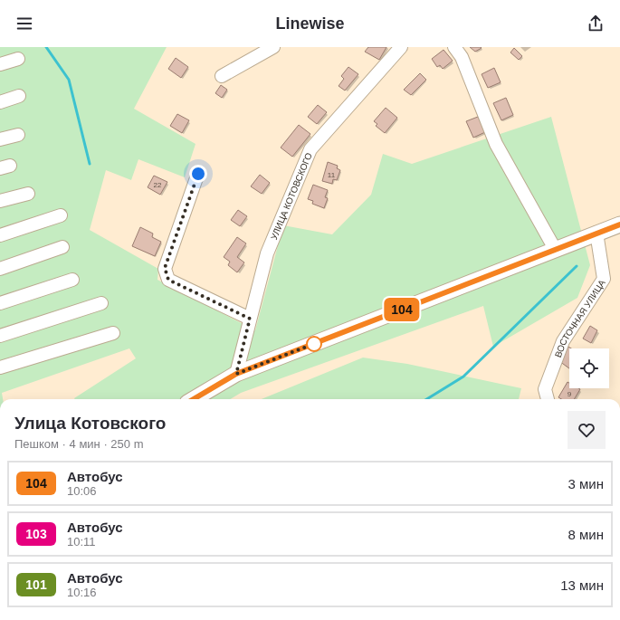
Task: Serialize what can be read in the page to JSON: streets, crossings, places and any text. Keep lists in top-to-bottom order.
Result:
{
  "streets": {
    "street": ["УЛИЦА КОТОВСКОГО", "ВОСТОЧНАЯ УЛИЦА"]
  },
  "lines": ["bus line 104"],
  "house_numbers": ["11", "22", "9"],
  "page": {
    "header": "Linewise",
    "on_map": "104",
    "heading": ["Улица Котовского", "Пешком · 4 мин · 250 m"],
    "list": [
      {
        "mark": "104",
        "name": "Автобус",
        "note": "10:06",
        "value": "3 мин"
      },
      {
        "mark": "103",
        "name": "Автобус",
        "note": "10:11",
        "value": "8 мин"
      },
      {
        "mark": "101",
        "name": "Автобус",
        "note": "10:16",
        "value": "13 мин"
      }
    ]
  }
}
